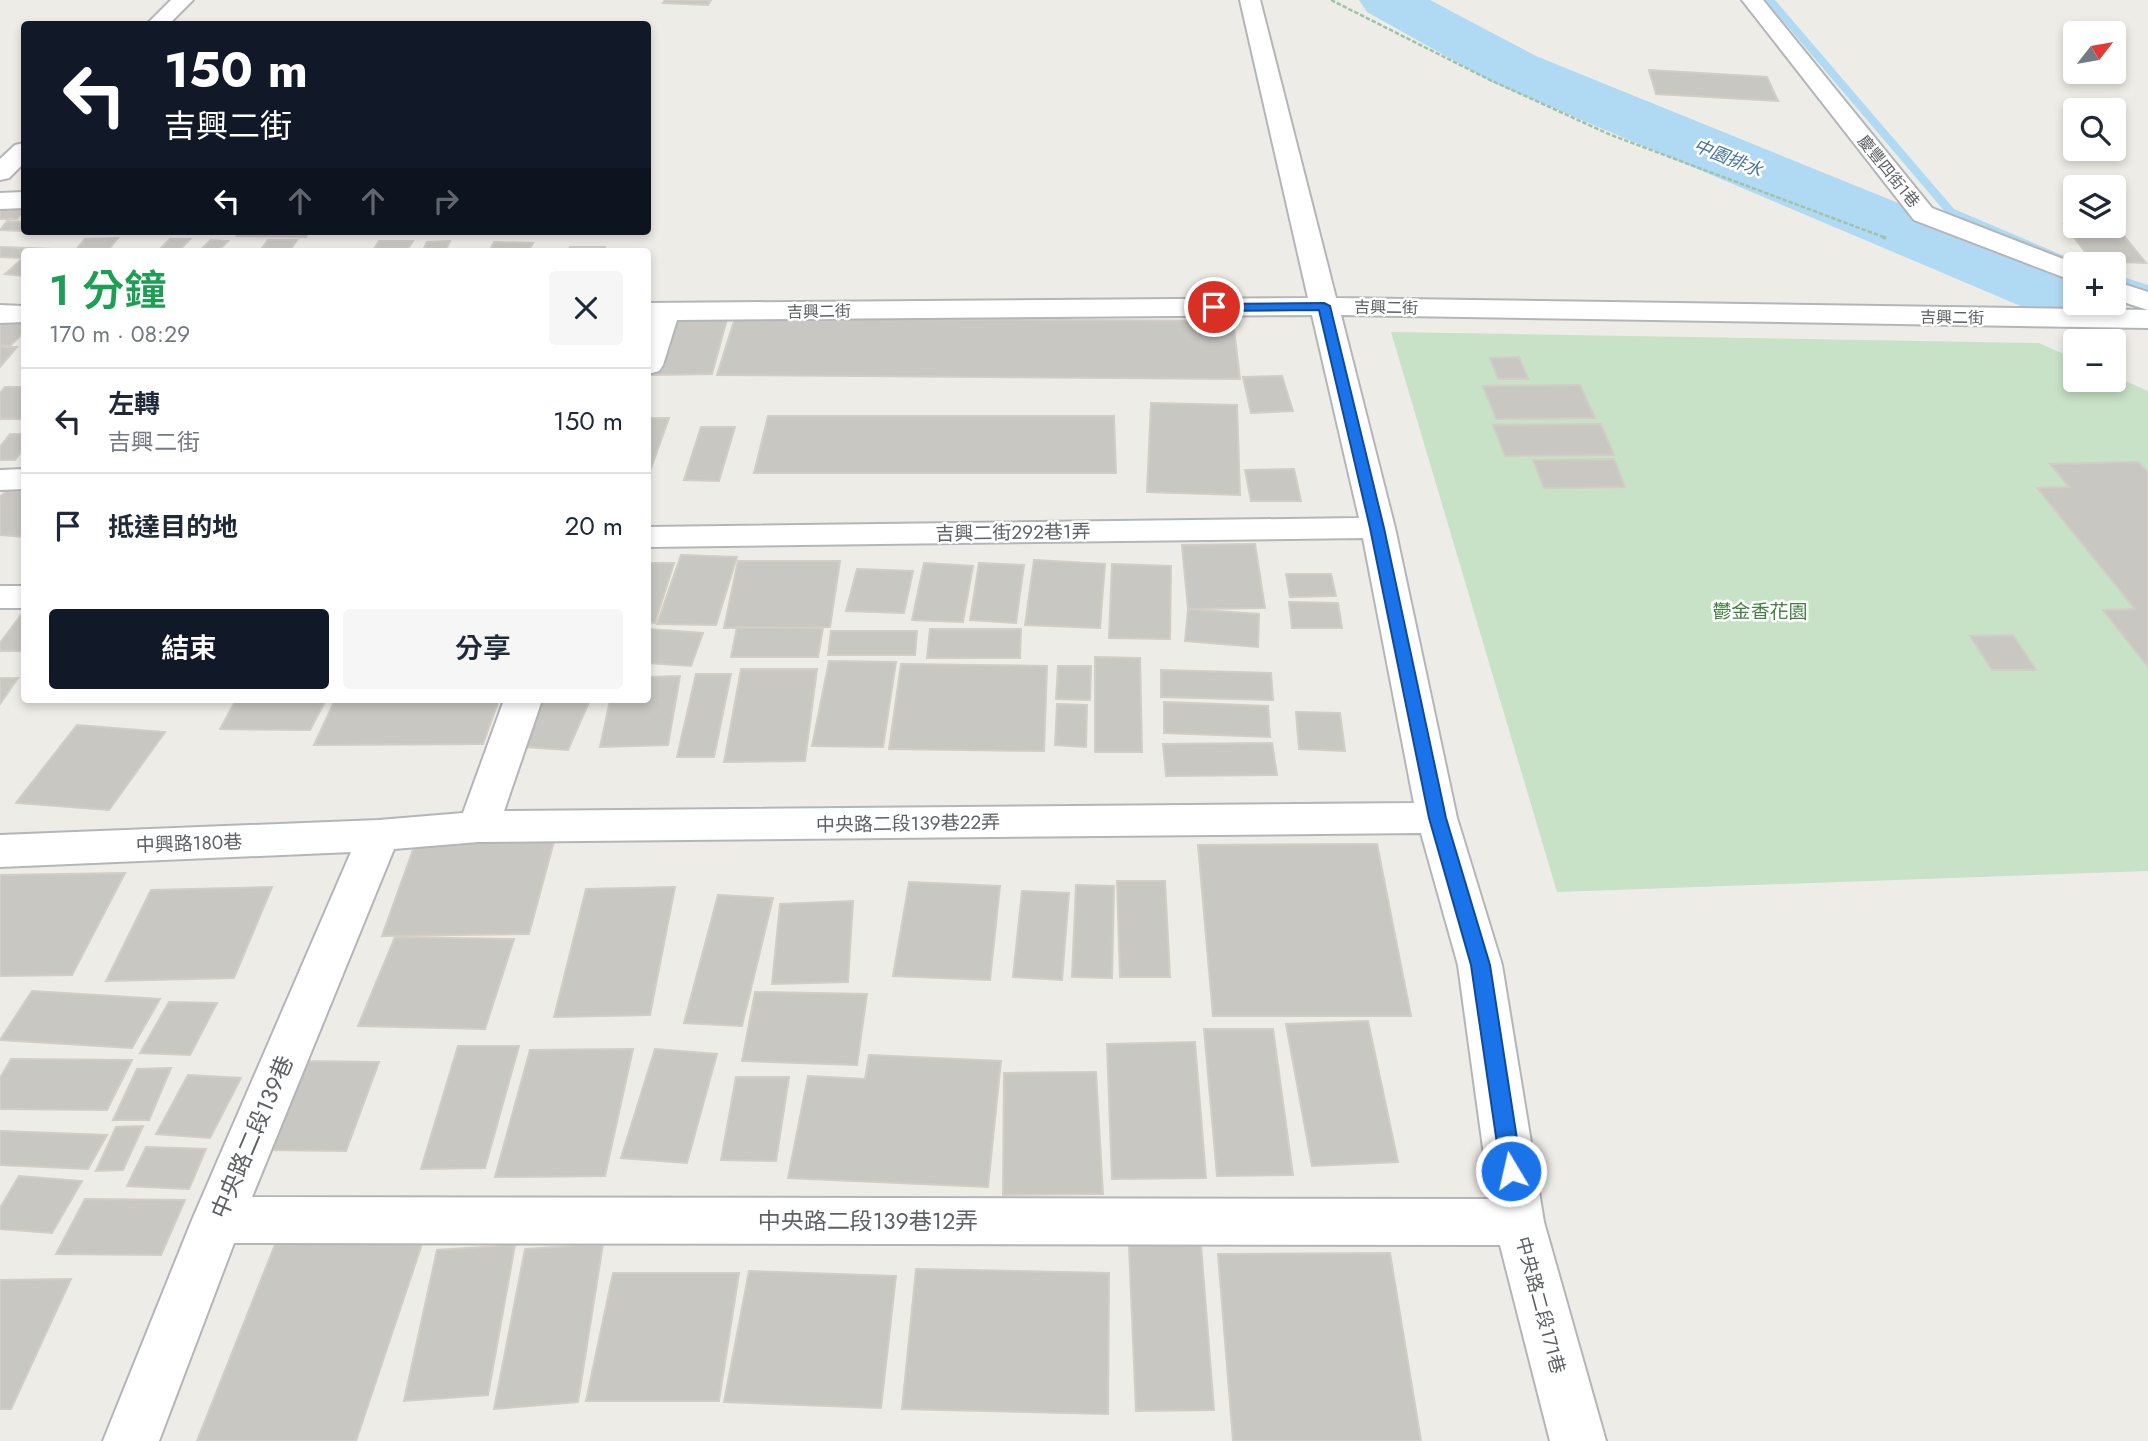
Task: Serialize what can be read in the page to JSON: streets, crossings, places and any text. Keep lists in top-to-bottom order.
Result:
{
  "streets": {
    "street": [
      "慶豐四街1巷",
      "吉興二街",
      "吉興二街292巷1弄",
      "中央路二段139巷22弄",
      "中興路180巷",
      "中央路二段139巷",
      "中央路二段139巷12弄",
      "中央路二段171巷"
    ]
  },
  "crossings": [
    ["吉興二街", "中央路二段171巷"],
    ["吉興二街292巷1弄", "中央路二段171巷"],
    ["中央路二段139巷22弄", "中興路180巷"],
    ["中央路二段139巷22弄", "中央路二段139巷"],
    ["中央路二段139巷22弄", "中央路二段171巷"],
    ["中興路180巷", "中央路二段139巷"],
    ["中央路二段139巷", "中央路二段139巷12弄"],
    ["中央路二段139巷12弄", "中央路二段171巷"]
  ],
  "water": ["中園排水"],
  "parks": ["鬱金香花園"],
  "north": "top right",
  "page": {
    "map_buttons": ["+", "−"],
    "turn": ["150 m", "吉興二街"],
    "heading": ["1 分鐘", "170 m · 08:29"],
    "list": [
      {
        "name": "左轉",
        "note": "吉興二街",
        "value": "150 m"
      },
      {
        "name": "抵達目的地",
        "value": "20 m"
      }
    ],
    "buttons": ["結束", "分享"]
  }
}
